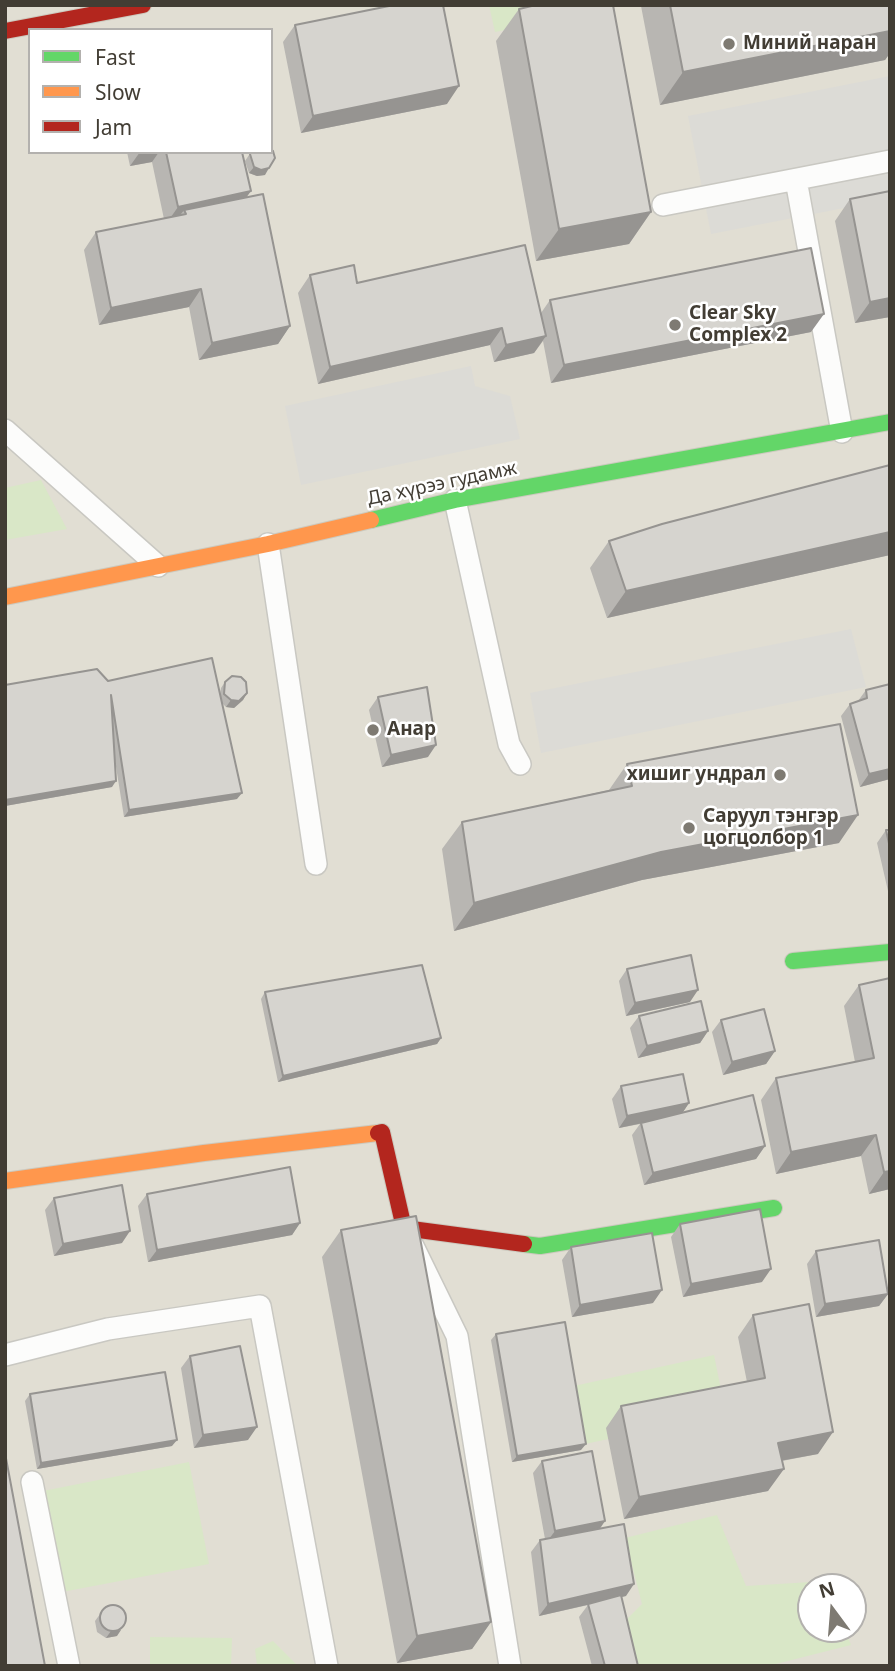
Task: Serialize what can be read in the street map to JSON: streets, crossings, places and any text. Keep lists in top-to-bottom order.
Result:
{
  "streets": {
    "street": ["Да хүрээ гудамж"]
  },
  "places": [
    "Миний наран",
    "Clear Sky Complex 2",
    "Анар",
    "хишиг ундрал",
    "Саруул тэнгэр цогцолбор 1"
  ],
  "legend": ["Fast", "Slow", "Jam"],
  "north": "top"
}
